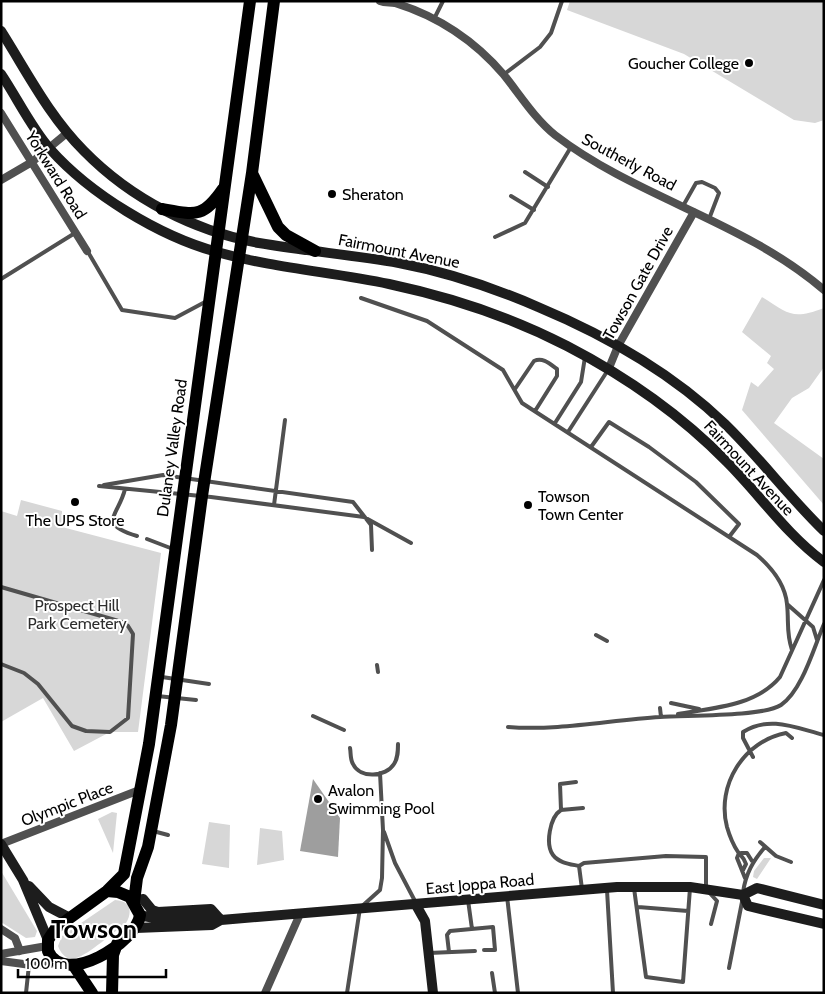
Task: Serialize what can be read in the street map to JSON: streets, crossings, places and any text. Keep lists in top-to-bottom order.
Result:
{
  "streets": {
    "main road": ["Fairmount Avenue", "Dulaney Valley Road", "East Joppa Road"],
    "street": [
      "Southerly Road",
      "Yorkward Road",
      "Towson Gate Drive",
      "Olympic Place"
    ]
  },
  "crossings": [
    ["Southerly Road", "Towson Gate Drive"],
    ["Fairmount Avenue", "Towson Gate Drive"],
    ["Fairmount Avenue", "Dulaney Valley Road"],
    ["Dulaney Valley Road", "Olympic Place"]
  ],
  "districts": ["Towson"],
  "parks": ["Prospect Hill Park Cemetery"],
  "places": [
    "Goucher College",
    "Sheraton",
    "The UPS Store",
    "Towson Town Center",
    "Avalon Swimming Pool"
  ],
  "scale_bar": "100 m"
}
